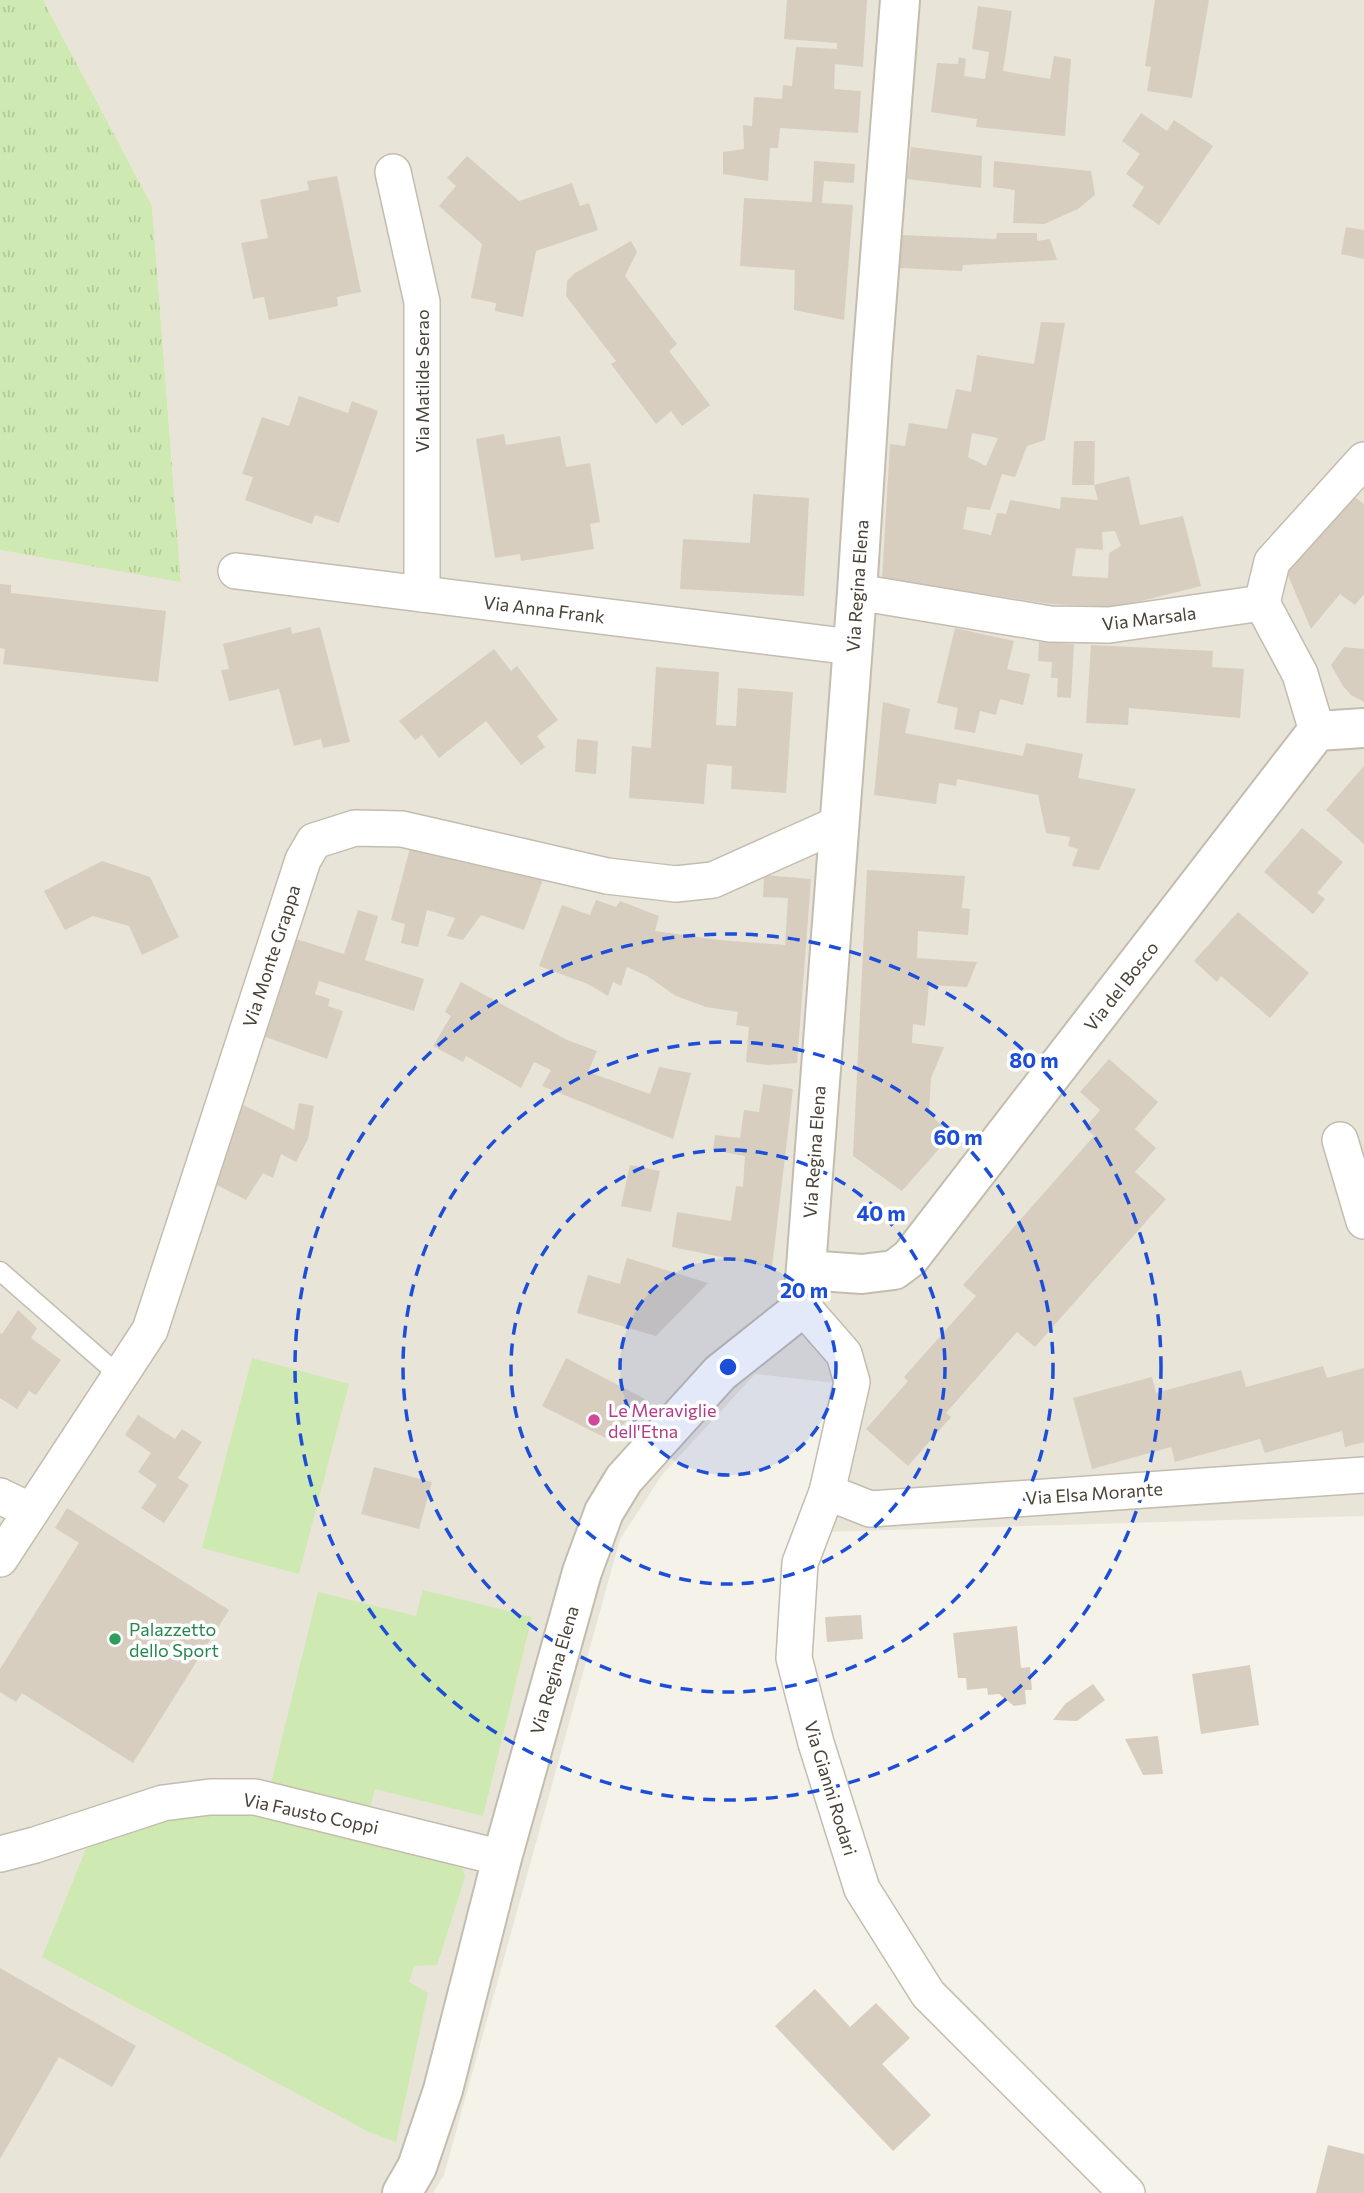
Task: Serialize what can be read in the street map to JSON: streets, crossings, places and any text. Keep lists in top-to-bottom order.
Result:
{
  "streets": {
    "street": [
      "Via Matilde Serao",
      "Via Regina Elena",
      "Via Anna Frank",
      "Via Marsala",
      "Via Monte Grappa",
      "Via del Bosco",
      "Via Elsa Morante",
      "Via Gianni Rodari",
      "Via Fausto Coppi"
    ]
  },
  "crossings": [
    ["Via Matilde Serao", "Via Anna Frank"],
    ["Via Regina Elena", "Via Anna Frank"],
    ["Via Regina Elena", "Via Marsala"],
    ["Via Regina Elena", "Via Monte Grappa"],
    ["Via Regina Elena", "Via del Bosco"],
    ["Via Regina Elena", "Via Gianni Rodari"],
    ["Via Regina Elena", "Via Fausto Coppi"],
    ["Via del Bosco", "Via Gianni Rodari"],
    ["Via Elsa Morante", "Via Gianni Rodari"]
  ],
  "places": ["Le Meraviglie dell'Etna", "Palazzetto dello Sport"],
  "rings": [
    "80 m",
    "60 m",
    "40 m",
    "20 m"
  ]
}
